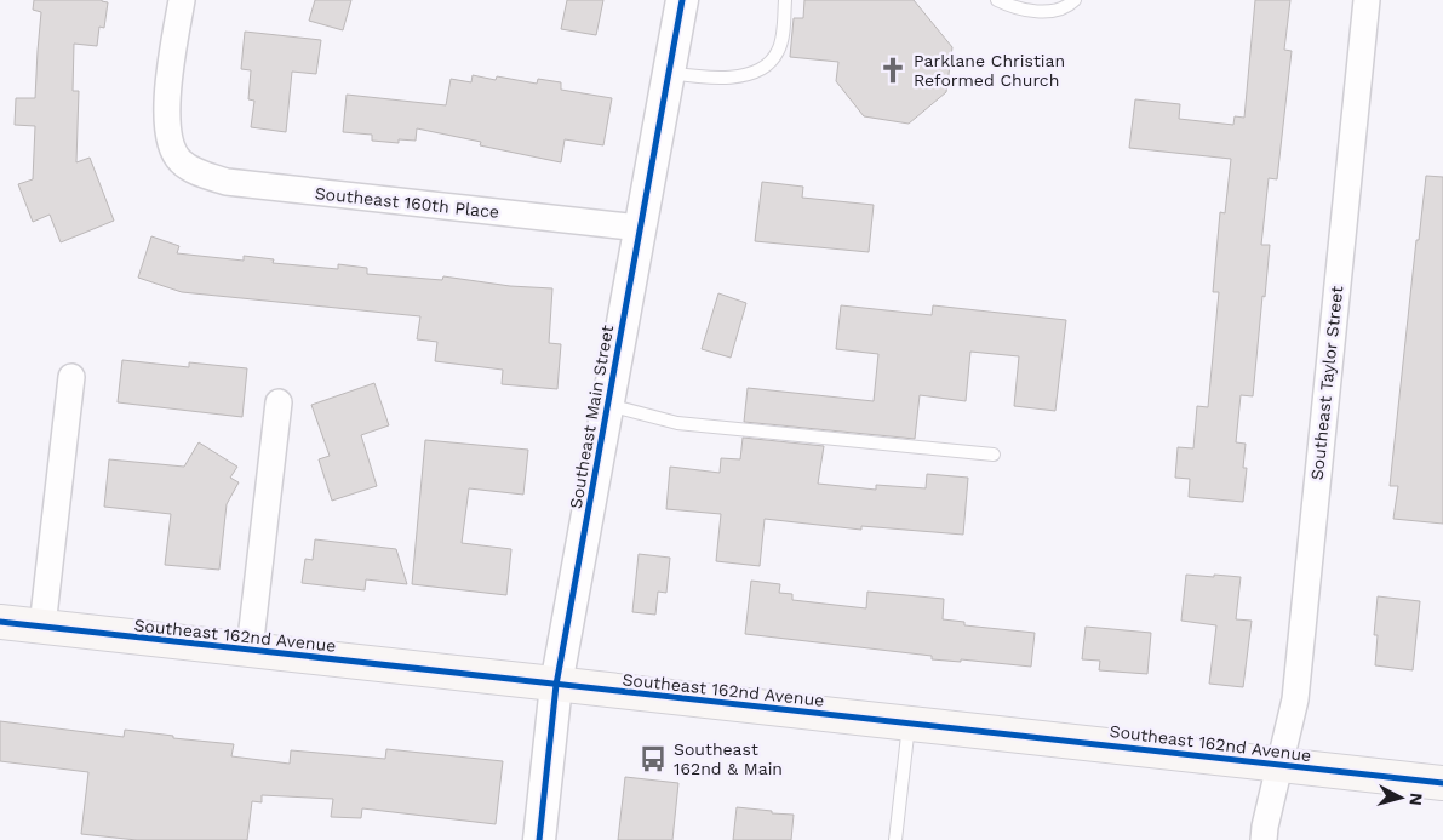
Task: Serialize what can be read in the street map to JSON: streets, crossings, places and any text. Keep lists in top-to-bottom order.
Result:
{
  "streets": {
    "main road": ["Southeast 162nd Avenue"],
    "street": ["Southeast 160th Place", "Southeast Taylor Street", "Southeast Main Street"]
  },
  "crossings": [
    ["Southeast 160th Place", "Southeast Main Street"],
    ["Southeast Taylor Street", "Southeast 162nd Avenue"],
    ["Southeast Main Street", "Southeast 162nd Avenue"]
  ],
  "places": {
    "church": ["Parklane Christian Reformed Church"],
    "bus stop": ["Southeast 162nd & Main"]
  },
  "north": "right"
}
